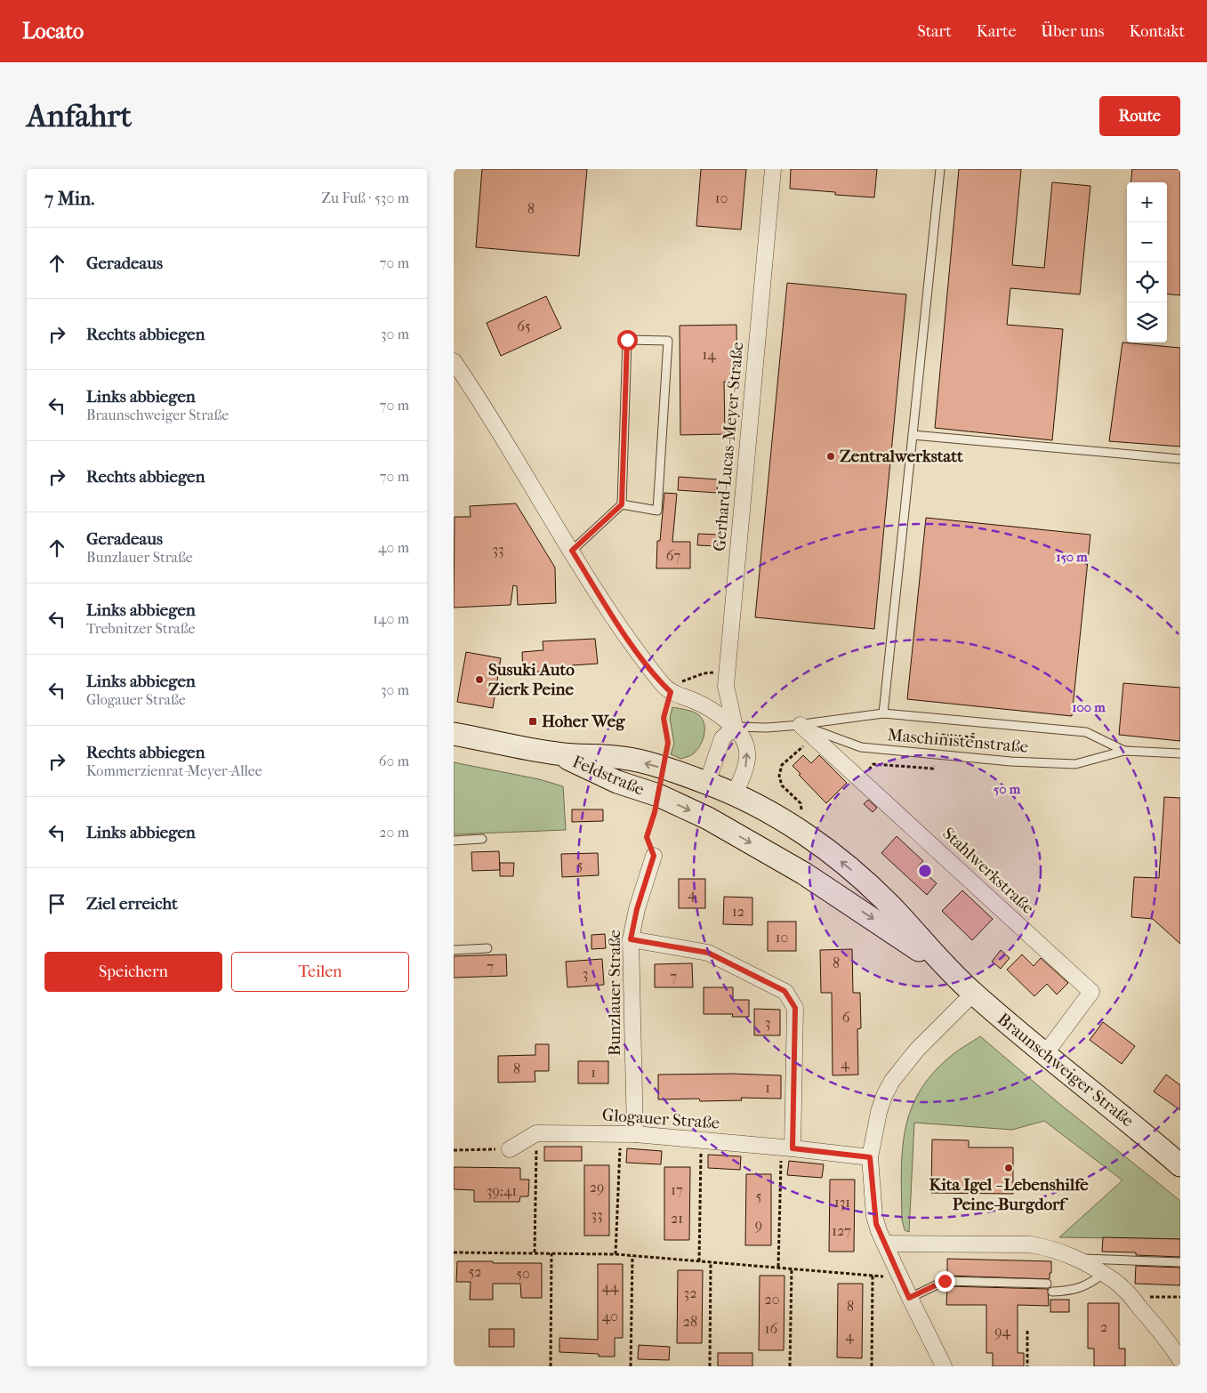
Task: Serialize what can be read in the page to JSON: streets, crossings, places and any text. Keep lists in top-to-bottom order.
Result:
{
  "streets": {
    "street": [
      "Gerhard-Lucas-Meyer-Straße",
      "Feldstraße",
      "Stahlwerkstraße",
      "Bunzlauer Straße",
      "Braunschweiger Straße",
      "Glogauer Straße"
    ],
    "lane": ["Maschinistenstraße"]
  },
  "crossings": [
    ["Gerhard-Lucas-Meyer-Straße", "Maschinistenstraße"],
    ["Maschinistenstraße", "Stahlwerkstraße"],
    ["Feldstraße", "Braunschweiger Straße"],
    ["Stahlwerkstraße", "Braunschweiger Straße"],
    ["Bunzlauer Straße", "Glogauer Straße"]
  ],
  "places": {
    "other": ["Zentralwerkstatt", "Susuki Auto Zierk Peine", "Kita Igel - Lebenshilfe Peine-Burgdorf"],
    "transit": ["Hoher Weg"]
  },
  "house_numbers": [
    "10",
    "8",
    "65",
    "14",
    "33",
    "67",
    "5",
    "4",
    "12",
    "10",
    "8",
    "7",
    "3",
    "7",
    "6",
    "3",
    "4",
    "8",
    "1",
    "1",
    "29",
    "17",
    "39;41",
    "5",
    "131",
    "33",
    "21",
    "9",
    "127",
    "52",
    "50",
    "44",
    "32",
    "20",
    "8",
    "40",
    "28",
    "2",
    "16",
    "94",
    "4"
  ],
  "page": {
    "header": "Locato",
    "nav": [
      "Start",
      "Karte",
      "Über uns",
      "Kontakt"
    ],
    "buttons": [
      "Route",
      ["Speichern", "Teilen"]
    ],
    "title": "Anfahrt",
    "heading": ["7 Min.", "Zu Fuß · 530 m"],
    "map_buttons": ["+", "−"],
    "list": [
      ["Geradeaus", "70 m"],
      ["Rechts abbiegen", "30 m"],
      ["Links abbiegen", "Braunschweiger Straße", "70 m"],
      ["Rechts abbiegen", "70 m"],
      ["Geradeaus", "Bunzlauer Straße", "40 m"],
      ["Links abbiegen", "Trebnitzer Straße", "140 m"],
      ["Links abbiegen", "Glogauer Straße", "30 m"],
      ["Rechts abbiegen", "Kommerzienrat-Meyer-Allee", "60 m"],
      ["Links abbiegen", "20 m"],
      "Ziel erreicht"
    ]
  },
  "rings": ["150 m", "100 m", "50 m"]
}
